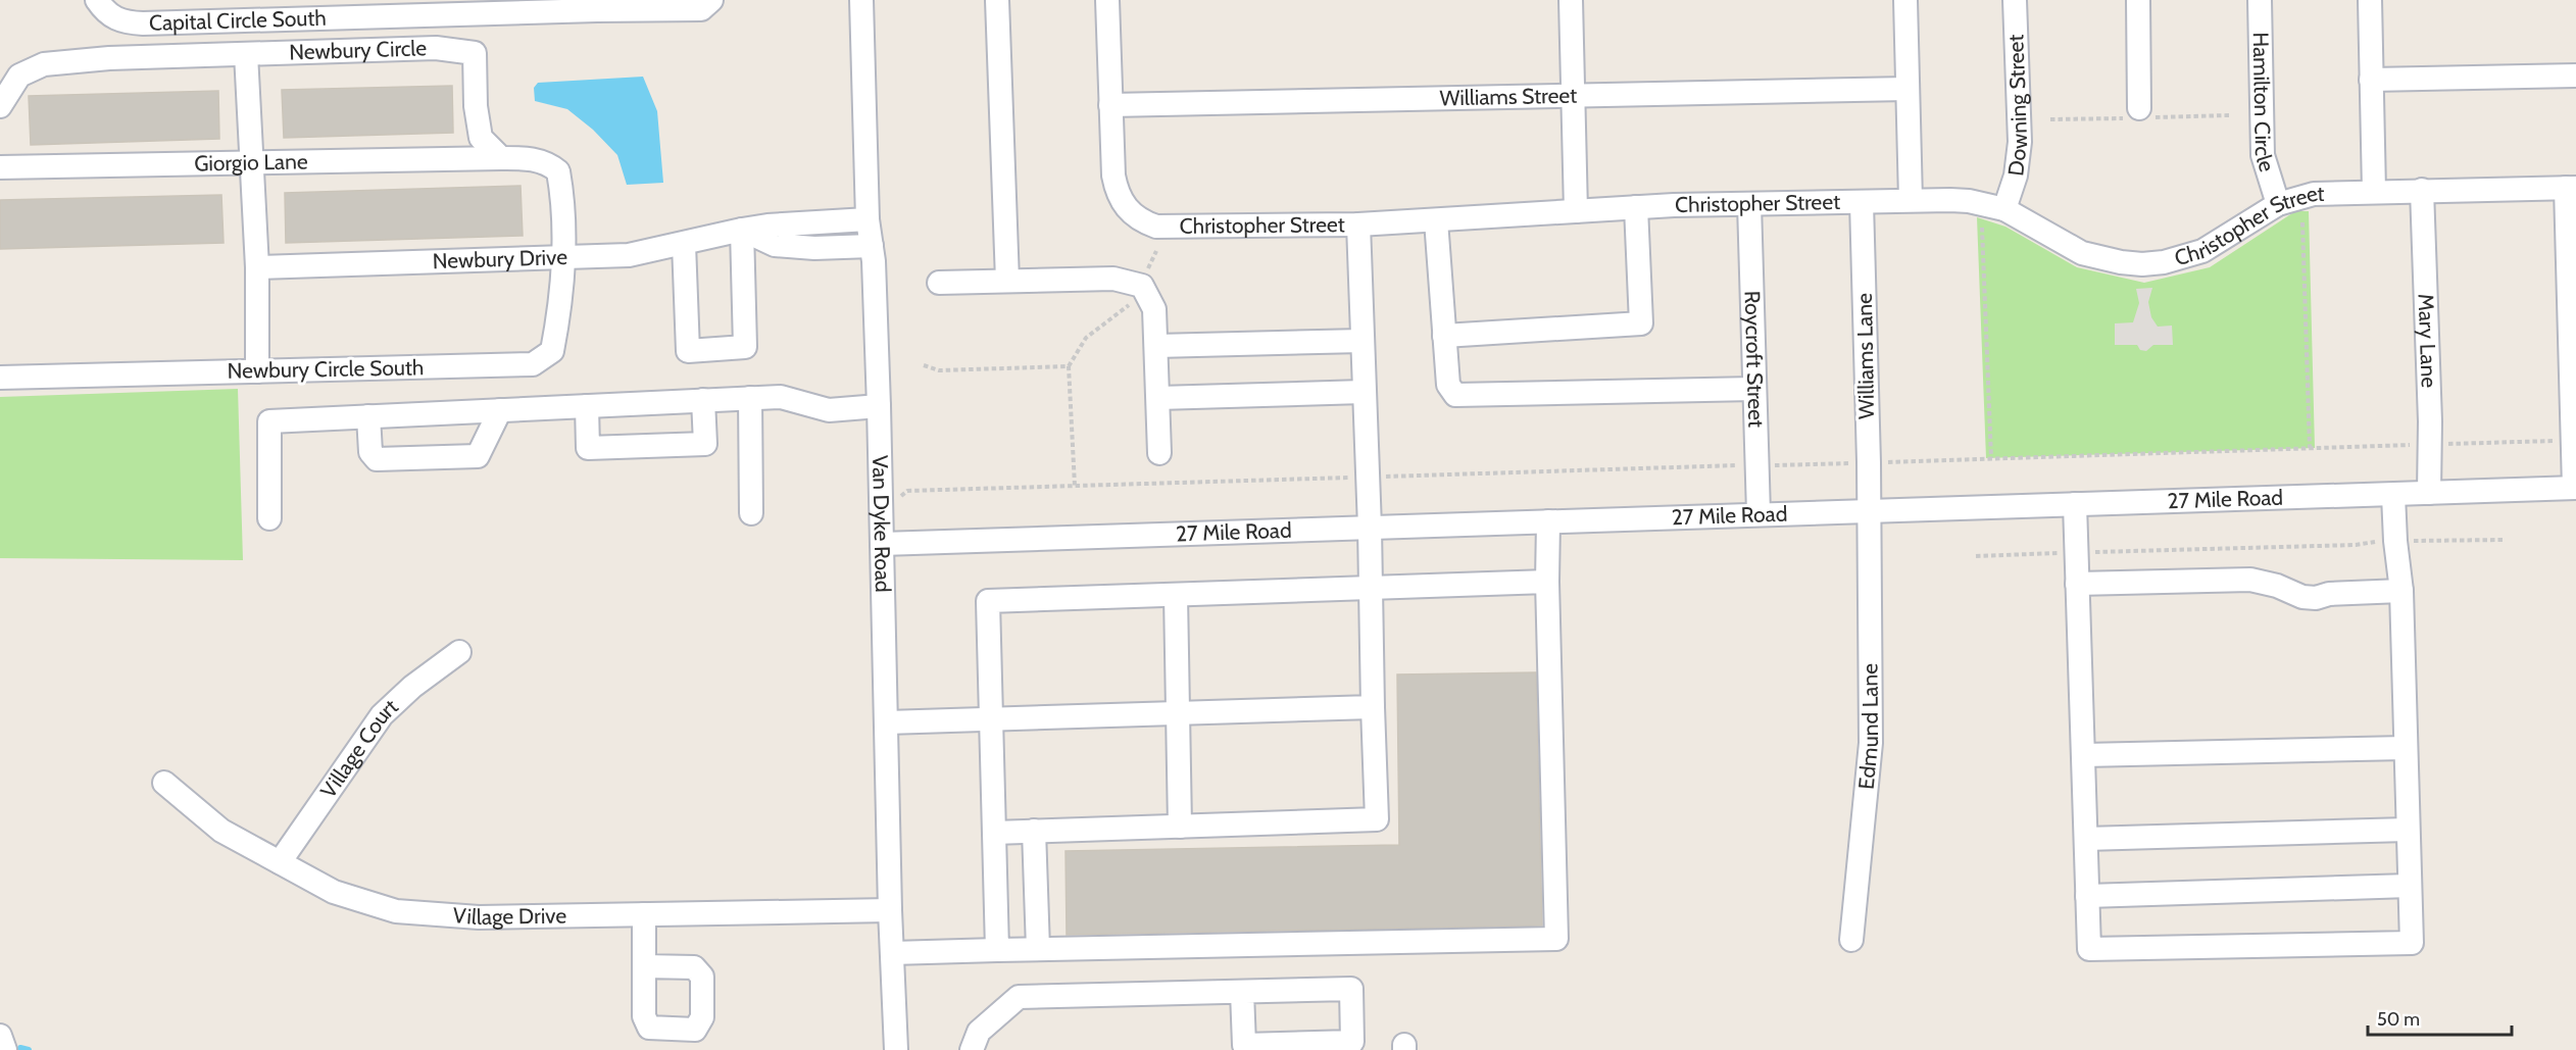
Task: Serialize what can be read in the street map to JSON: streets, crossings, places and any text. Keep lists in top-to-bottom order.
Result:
{
  "streets": {
    "street": [
      "Capital Circle South",
      "Newbury Circle",
      "Williams Street",
      "Hamilton Circle",
      "Downing Street",
      "Giorgio Lane",
      "Christopher Street",
      "Newbury Drive",
      "Mary Lane",
      "Williams Lane",
      "Roycroft Street",
      "Newbury Circle South",
      "27 Mile Road",
      "Van Dyke Road",
      "Edmund Lane",
      "Village Court",
      "Village Drive"
    ]
  },
  "crossings": [
    ["Williams Street", "Christopher Street"],
    ["Hamilton Circle", "Christopher Street"],
    ["Downing Street", "Christopher Street"],
    ["Christopher Street", "Mary Lane"],
    ["Christopher Street", "Williams Lane"],
    ["Christopher Street", "Roycroft Street"],
    ["Newbury Drive", "Newbury Circle South"],
    ["Newbury Drive", "Van Dyke Road"],
    ["Mary Lane", "27 Mile Road"],
    ["Williams Lane", "27 Mile Road"],
    ["Williams Lane", "Edmund Lane"],
    ["Roycroft Street", "27 Mile Road"],
    ["27 Mile Road", "Van Dyke Road"],
    ["27 Mile Road", "Edmund Lane"],
    ["Van Dyke Road", "Village Drive"],
    ["Village Court", "Village Drive"]
  ],
  "scale_bar": "50 m"
}
